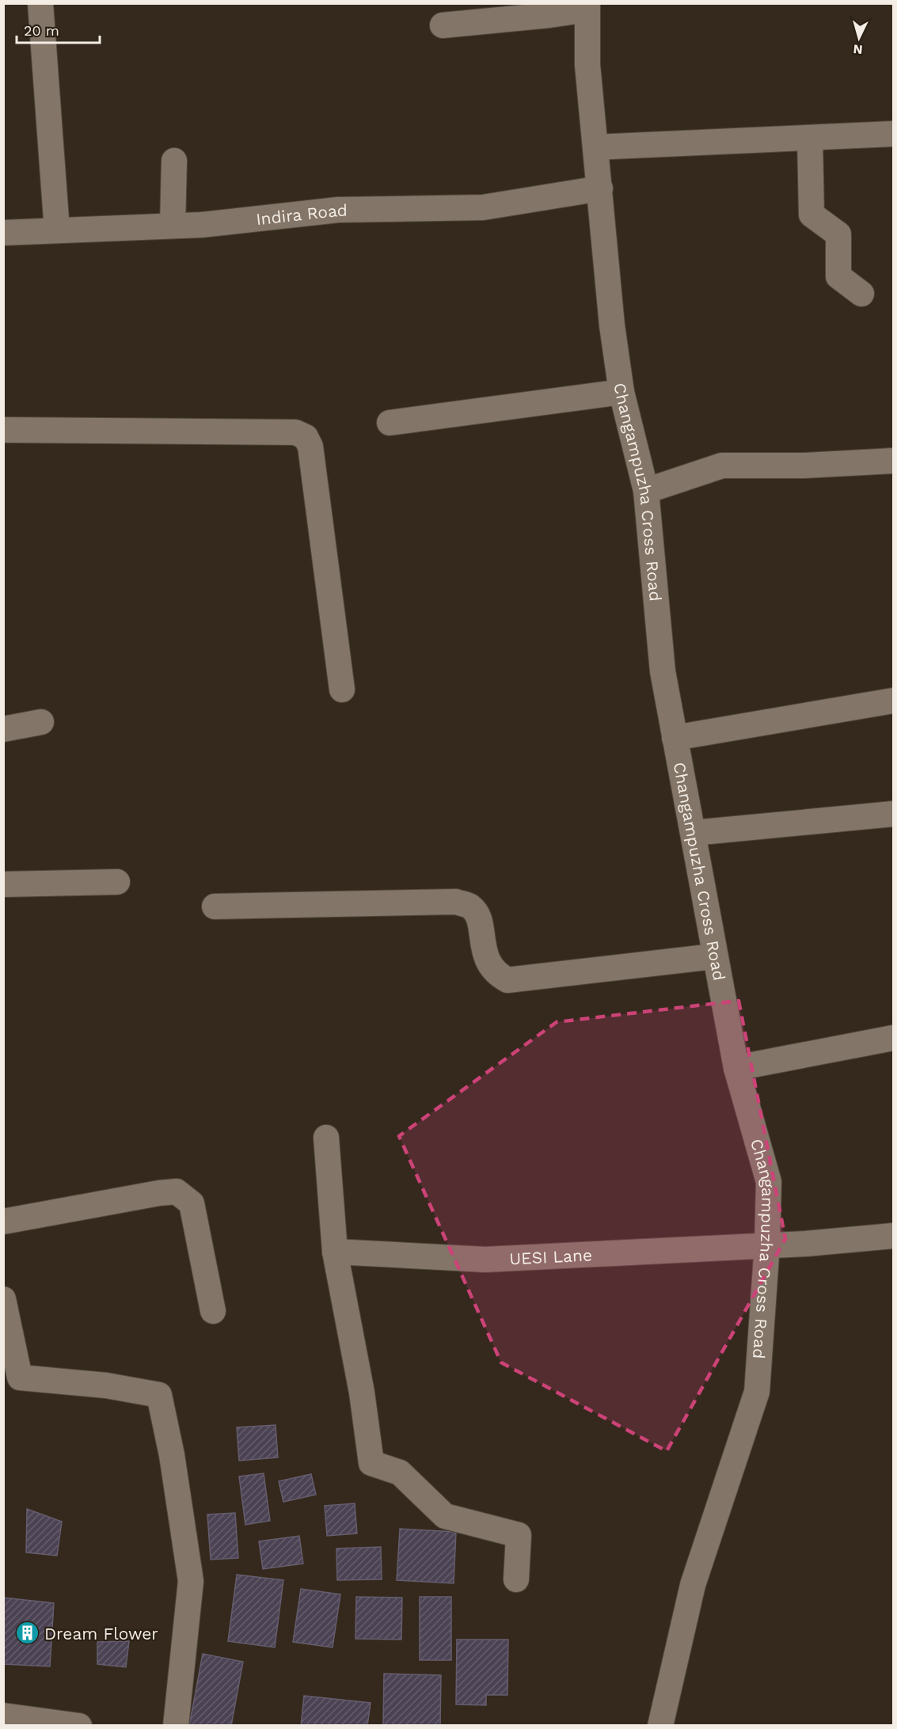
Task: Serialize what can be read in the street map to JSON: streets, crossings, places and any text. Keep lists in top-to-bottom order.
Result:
{
  "streets": {
    "street": ["Indira Road", "Changampuzha Cross Road", "UESI Lane"]
  },
  "crossings": [
    ["Indira Road", "Changampuzha Cross Road"],
    ["Changampuzha Cross Road", "UESI Lane"]
  ],
  "places": {
    "building": ["Dream Flower"]
  },
  "scale_bar": "20 m",
  "north": "bottom"
}
